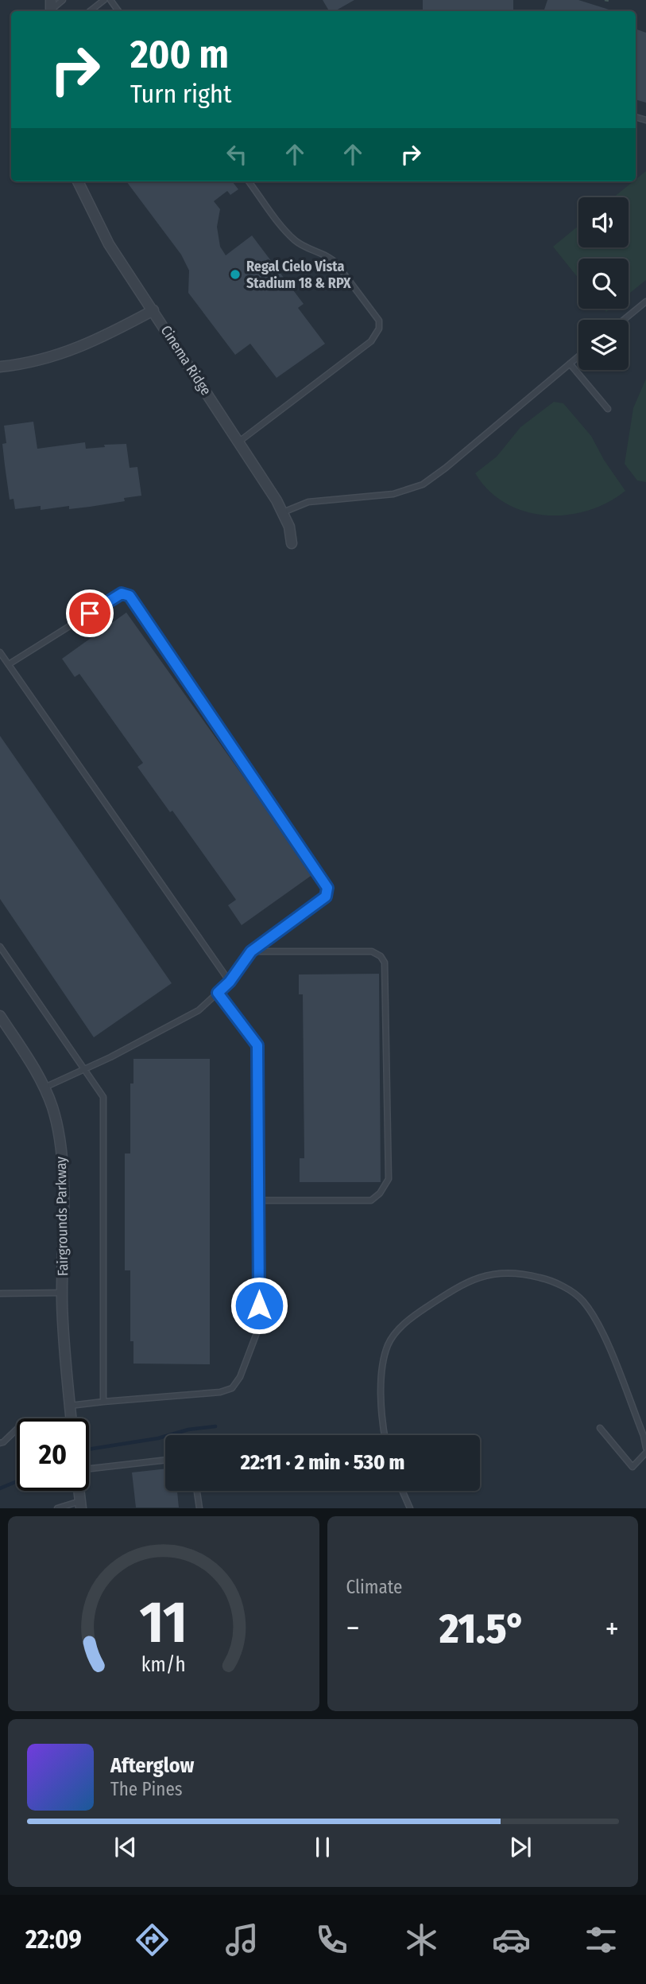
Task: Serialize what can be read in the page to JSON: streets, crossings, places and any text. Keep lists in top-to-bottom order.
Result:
{
  "streets": {
    "street": ["Cinema Ridge", "Fairgrounds Parkway"]
  },
  "places": ["Regal Cielo Vista Stadium 18 & RPX"],
  "page": {
    "turn": ["200 m", "Turn right"],
    "limit": "20",
    "trip": "22:11 · 2 min · 530 m",
    "tile": "Climate",
    "heat": ["−", "21.5°", "+"],
    "song": ["Afterglow", "The Pines"],
    "tabs": "22:09",
    "gauge": ["11", "km/h"]
  }
}
